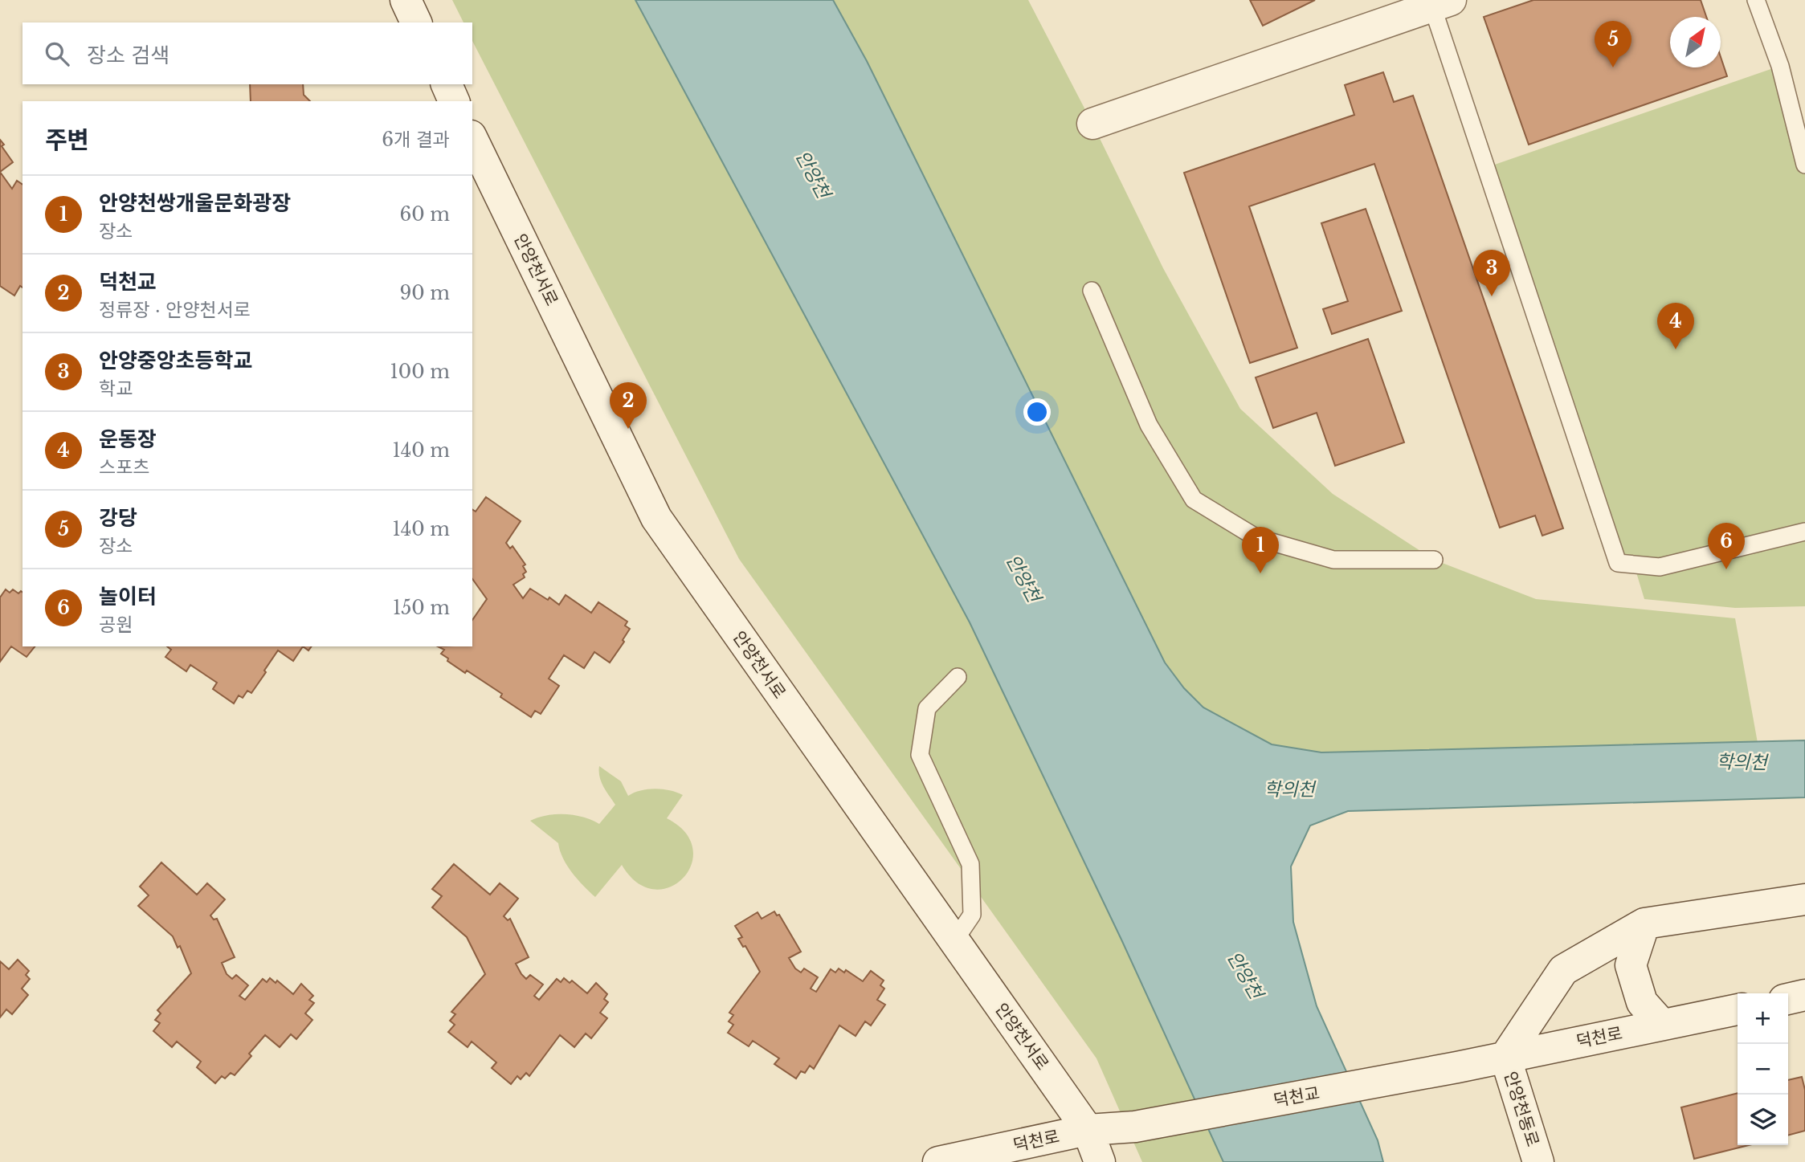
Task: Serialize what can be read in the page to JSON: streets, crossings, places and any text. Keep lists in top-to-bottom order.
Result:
{
  "streets": {
    "street": [
      "안양천서로",
      "덕천로",
      "덕천교",
      "안양천동로"
    ]
  },
  "crossings": [
    ["안양천서로", "덕천로"],
    ["덕천로", "덕천교"],
    ["덕천로", "안양천동로"]
  ],
  "water": ["안양천", "학의천"],
  "north": "top right",
  "page": {
    "pins": [
      "5",
      "3",
      "4",
      "2",
      "6",
      "1"
    ],
    "search": "장소 검색",
    "heading": ["주변", "6개 결과"],
    "list": [
      {
        "mark": "1",
        "name": "안양천쌍개울문화광장",
        "note": "장소",
        "value": "60 m"
      },
      {
        "mark": "2",
        "name": "덕천교",
        "note": "정류장 · 안양천서로",
        "value": "90 m"
      },
      {
        "mark": "3",
        "name": "안양중앙초등학교",
        "note": "학교",
        "value": "100 m"
      },
      {
        "mark": "4",
        "name": "운동장",
        "note": "스포츠",
        "value": "140 m"
      },
      {
        "mark": "5",
        "name": "강당",
        "note": "장소",
        "value": "140 m"
      },
      {
        "mark": "6",
        "name": "놀이터",
        "note": "공원",
        "value": "150 m"
      }
    ],
    "map_buttons": ["+", "−"]
  }
}
